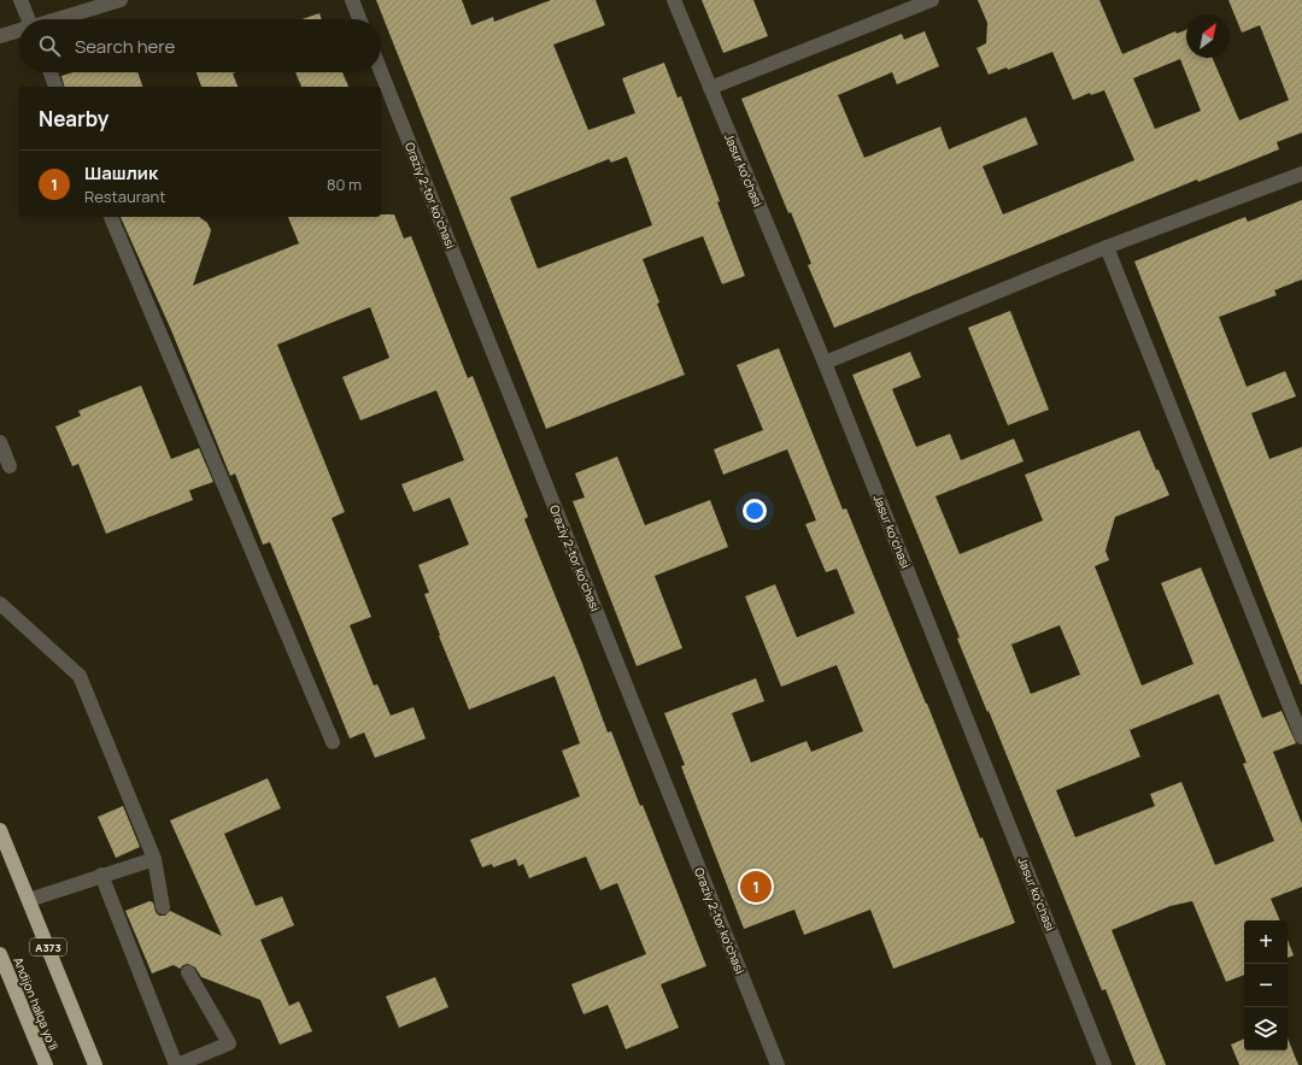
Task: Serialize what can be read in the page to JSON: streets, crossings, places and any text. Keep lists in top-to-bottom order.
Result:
{
  "streets": {
    "highway": ["A373", "Andijon halqa yo‘li"],
    "street": ["Jasur koʻchasi", "Oraziy 2-tor koʻchasi"]
  },
  "north": "top right",
  "page": {
    "search": "Search here",
    "heading": "Nearby",
    "list": [
      {
        "mark": "1",
        "name": "Шашлик",
        "note": "Restaurant",
        "value": "80 m"
      }
    ],
    "pins": "1",
    "map_buttons": ["+", "−"]
  }
}
